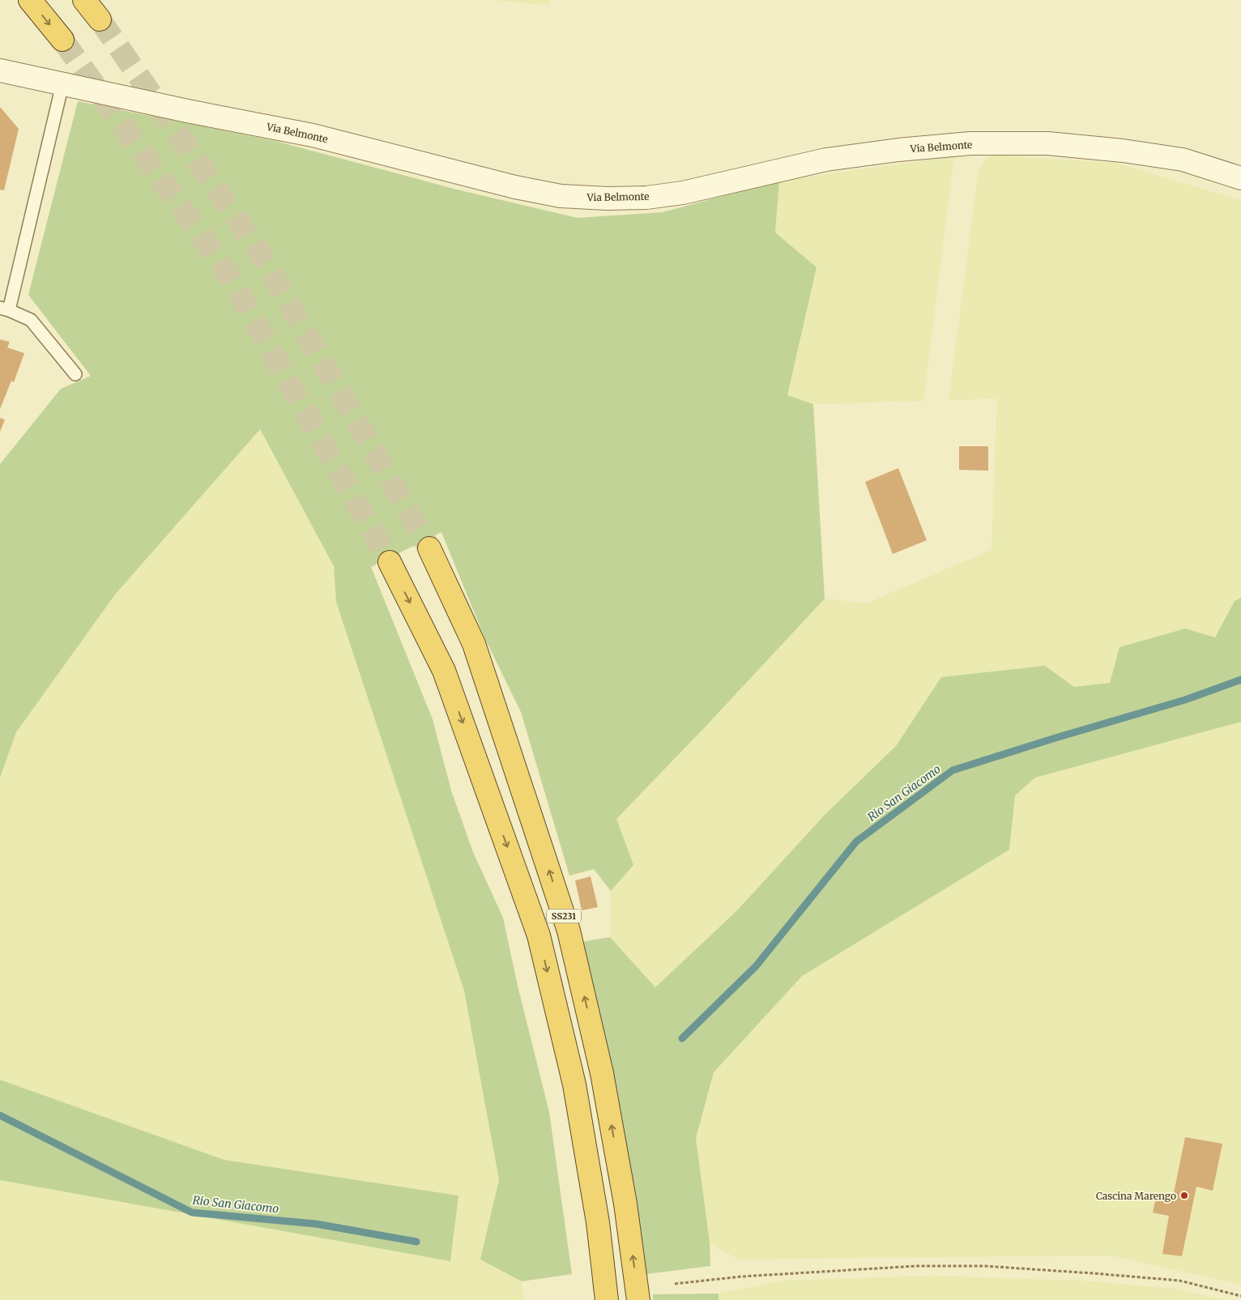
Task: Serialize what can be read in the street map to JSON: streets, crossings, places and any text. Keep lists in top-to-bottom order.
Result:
{
  "streets": {
    "highway": ["SS231"],
    "street": ["Via Belmonte"]
  },
  "water": ["Rio San Giacomo"],
  "places": ["Cascina Marengo"]
}
